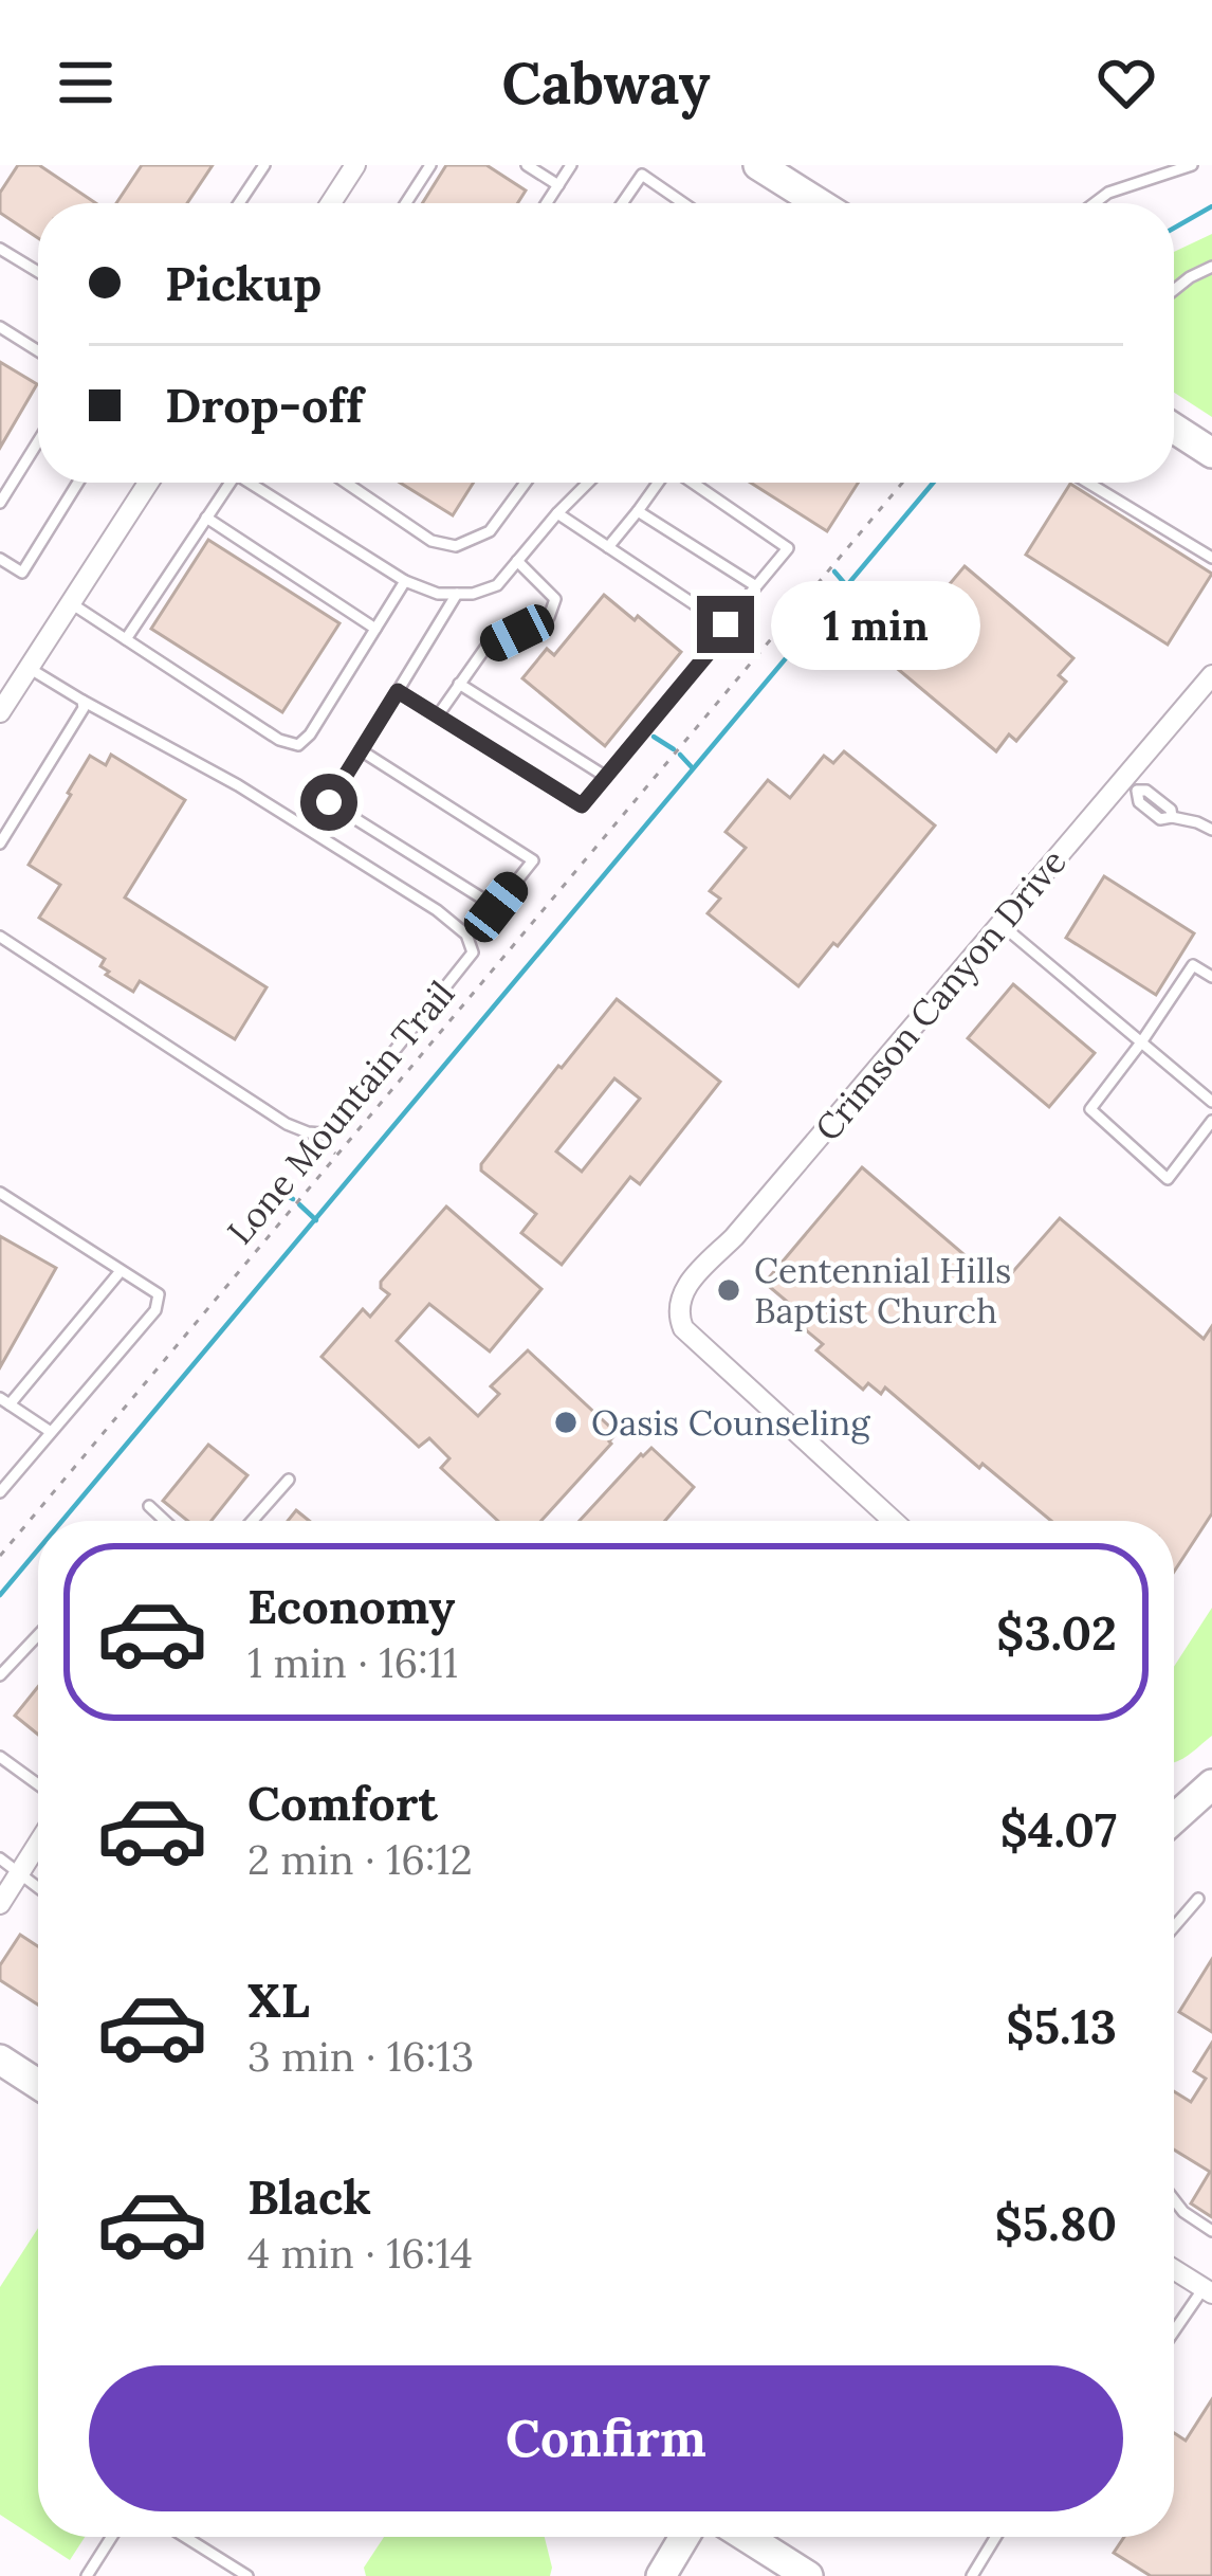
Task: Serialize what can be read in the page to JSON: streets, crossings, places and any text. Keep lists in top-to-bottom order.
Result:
{
  "streets": {
    "street": ["Crimson Canyon Drive"],
    "path": ["Lone Mountain Trail"]
  },
  "places": ["Centennial Hills Baptist Church", "Oasis Counseling"],
  "page": {
    "header": "Cabway",
    "banner": ["Pickup", "Drop-off"],
    "bubble": "1 min",
    "list": [
      {
        "name": "Economy",
        "note": "1 min · 16:11",
        "value": "$3.02"
      },
      {
        "name": "Comfort",
        "note": "2 min · 16:12",
        "value": "$4.07"
      },
      {
        "name": "XL",
        "note": "3 min · 16:13",
        "value": "$5.13"
      },
      {
        "name": "Black",
        "note": "4 min · 16:14",
        "value": "$5.80"
      }
    ],
    "buttons": "Confirm"
  }
}
